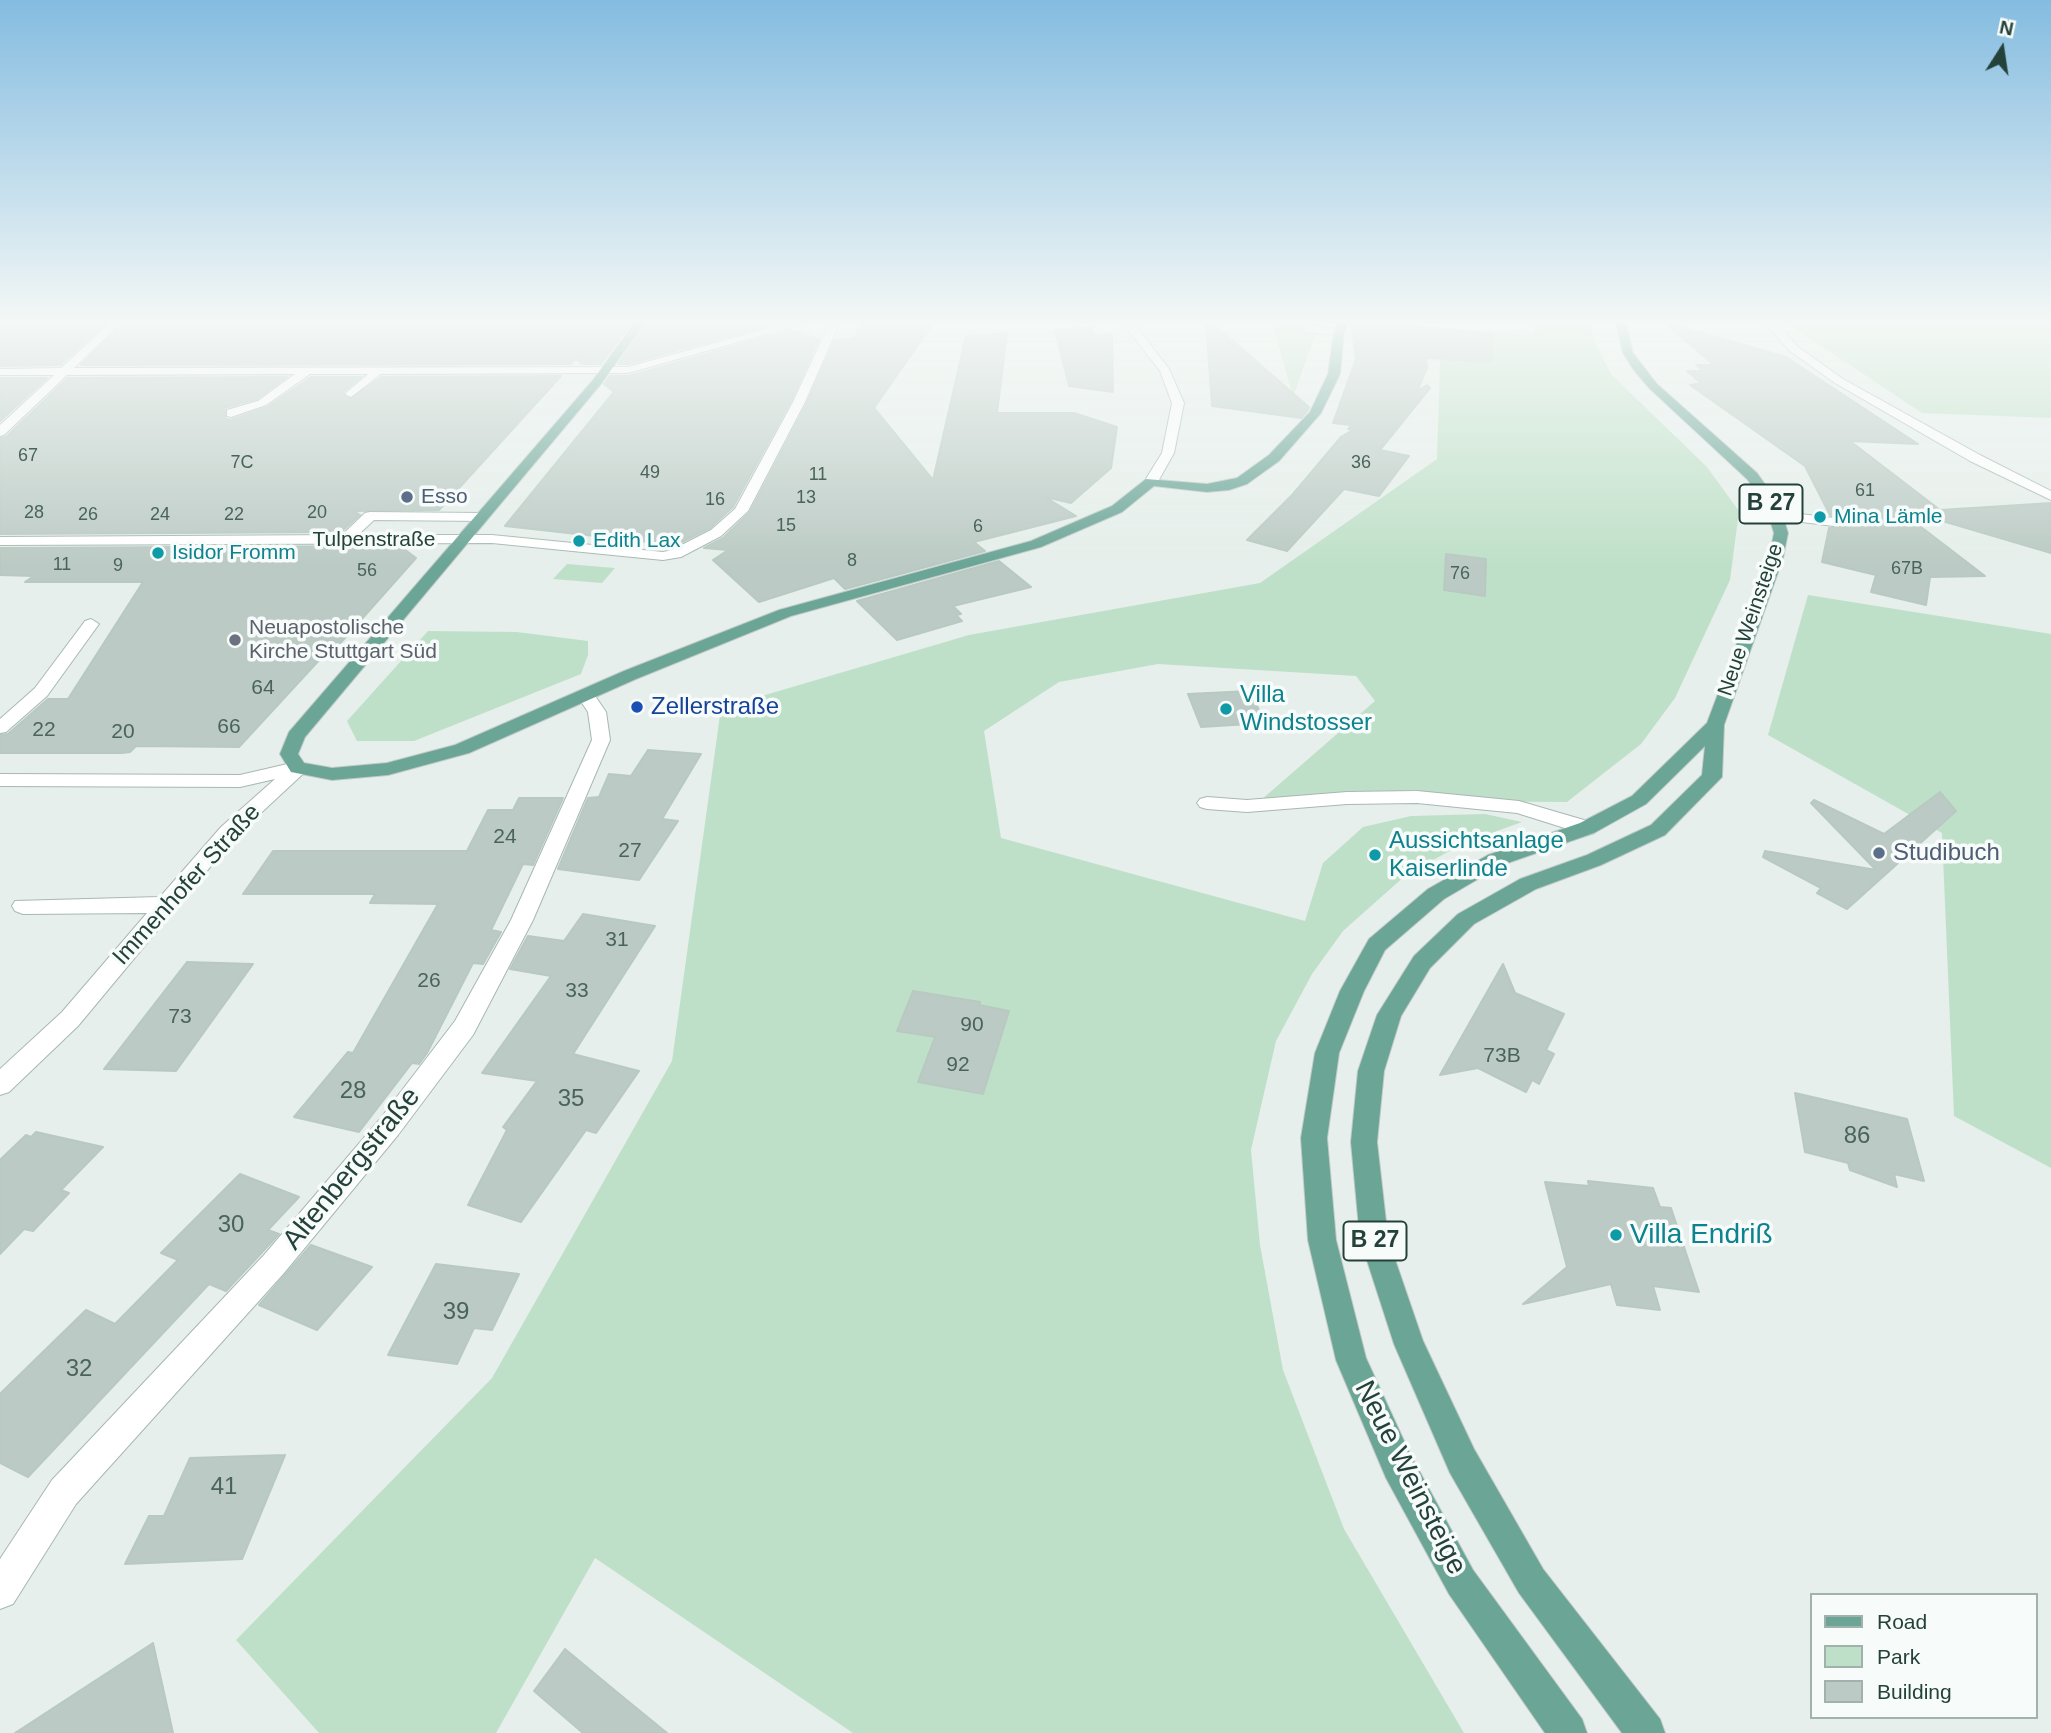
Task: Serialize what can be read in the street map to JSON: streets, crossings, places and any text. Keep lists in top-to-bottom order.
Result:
{
  "streets": {
    "main road": ["B 27", "Neue Weinsteige"],
    "street": ["Tulpenstraße", "Immenhofer Straße", "Altenbergstraße"]
  },
  "places": [
    "Esso",
    "Mina Lämle",
    "Edith Lax",
    "Isidor Fromm",
    "Neuapostolische Kirche Stuttgart Süd",
    "Zellerstraße",
    "Villa Windstosser",
    "Studibuch",
    "Aussichtsanlage Kaiserlinde",
    "Villa Endriß"
  ],
  "house_numbers": [
    "67",
    "7C",
    "36",
    "49",
    "11",
    "61",
    "13",
    "16",
    "28",
    "20",
    "26",
    "24",
    "22",
    "15",
    "6",
    "8",
    "11",
    "9",
    "67B",
    "56",
    "76",
    "64",
    "66",
    "22",
    "20",
    "24",
    "27",
    "31",
    "26",
    "33",
    "73",
    "90",
    "73B",
    "92",
    "28",
    "35",
    "86",
    "30",
    "39",
    "32",
    "41"
  ],
  "legend": ["Road", "Park", "Building"],
  "north": "top"
}
